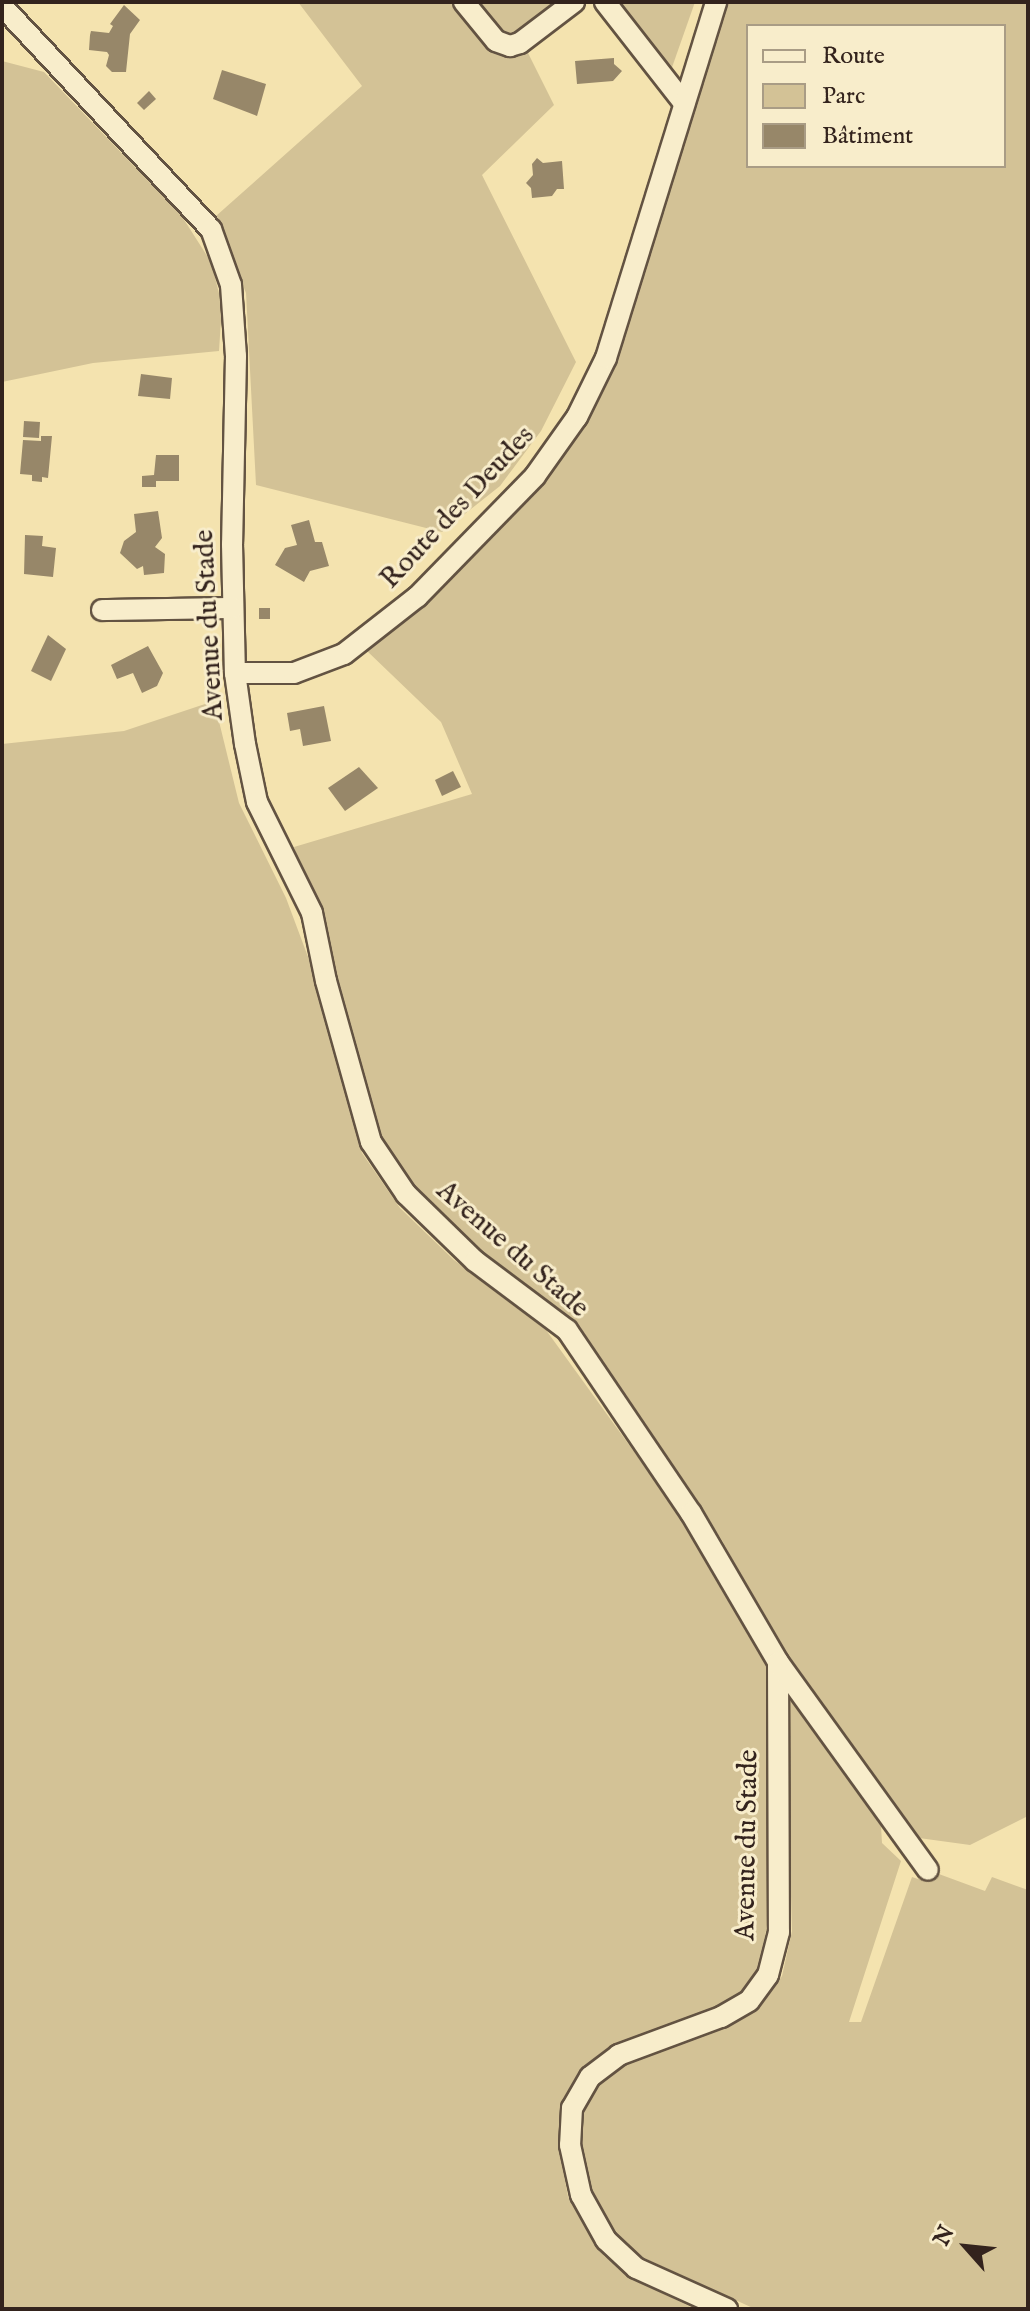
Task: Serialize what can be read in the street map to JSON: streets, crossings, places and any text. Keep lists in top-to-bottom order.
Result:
{
  "streets": {
    "street": ["Route des Deudes", "Avenue du Stade"]
  },
  "crossings": [
    ["Route des Deudes", "Avenue du Stade"]
  ],
  "legend": ["Route", "Parc", "Bâtiment"],
  "north": "top left"
}
